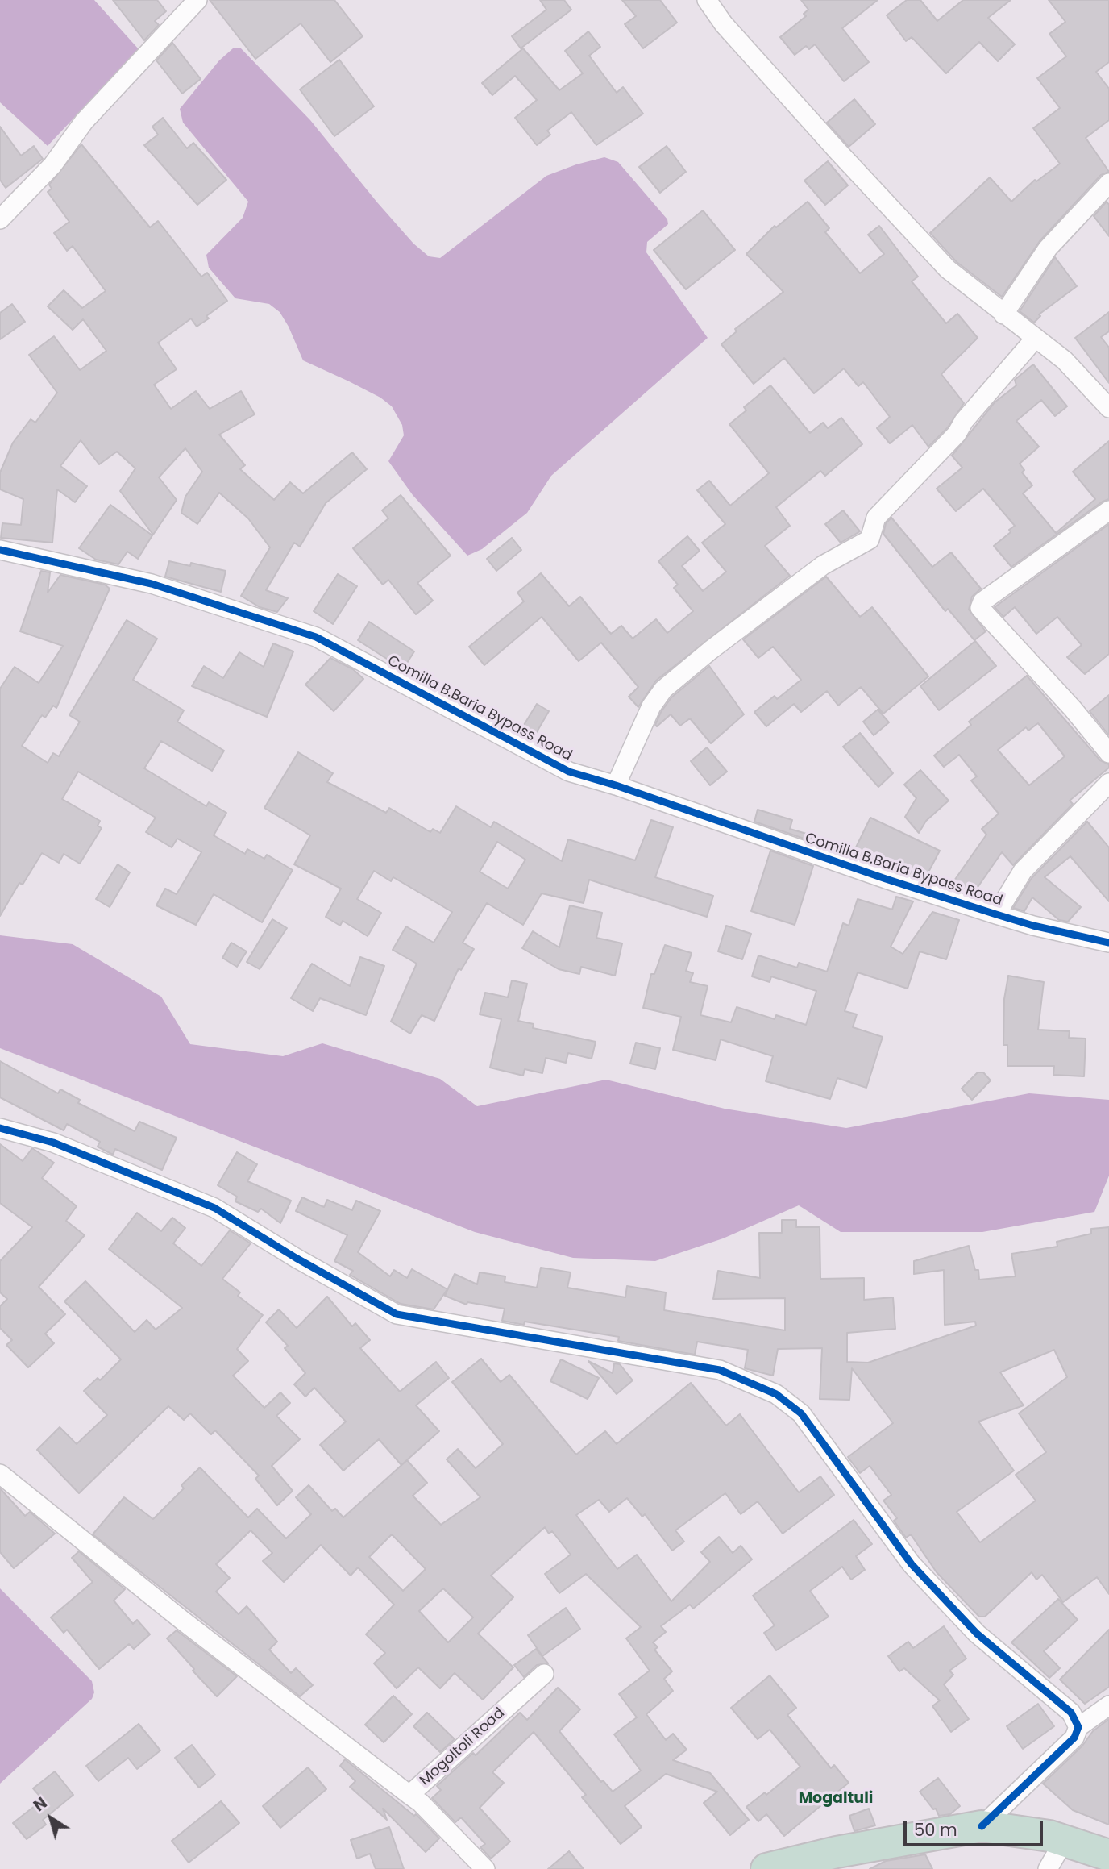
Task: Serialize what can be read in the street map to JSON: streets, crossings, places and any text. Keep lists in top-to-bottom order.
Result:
{
  "streets": {
    "street": ["Comilla B.Baria Bypass Road", "Mogoltoli Road"]
  },
  "districts": ["Mogaltuli"],
  "scale_bar": "50 m",
  "north": "top left"
}
